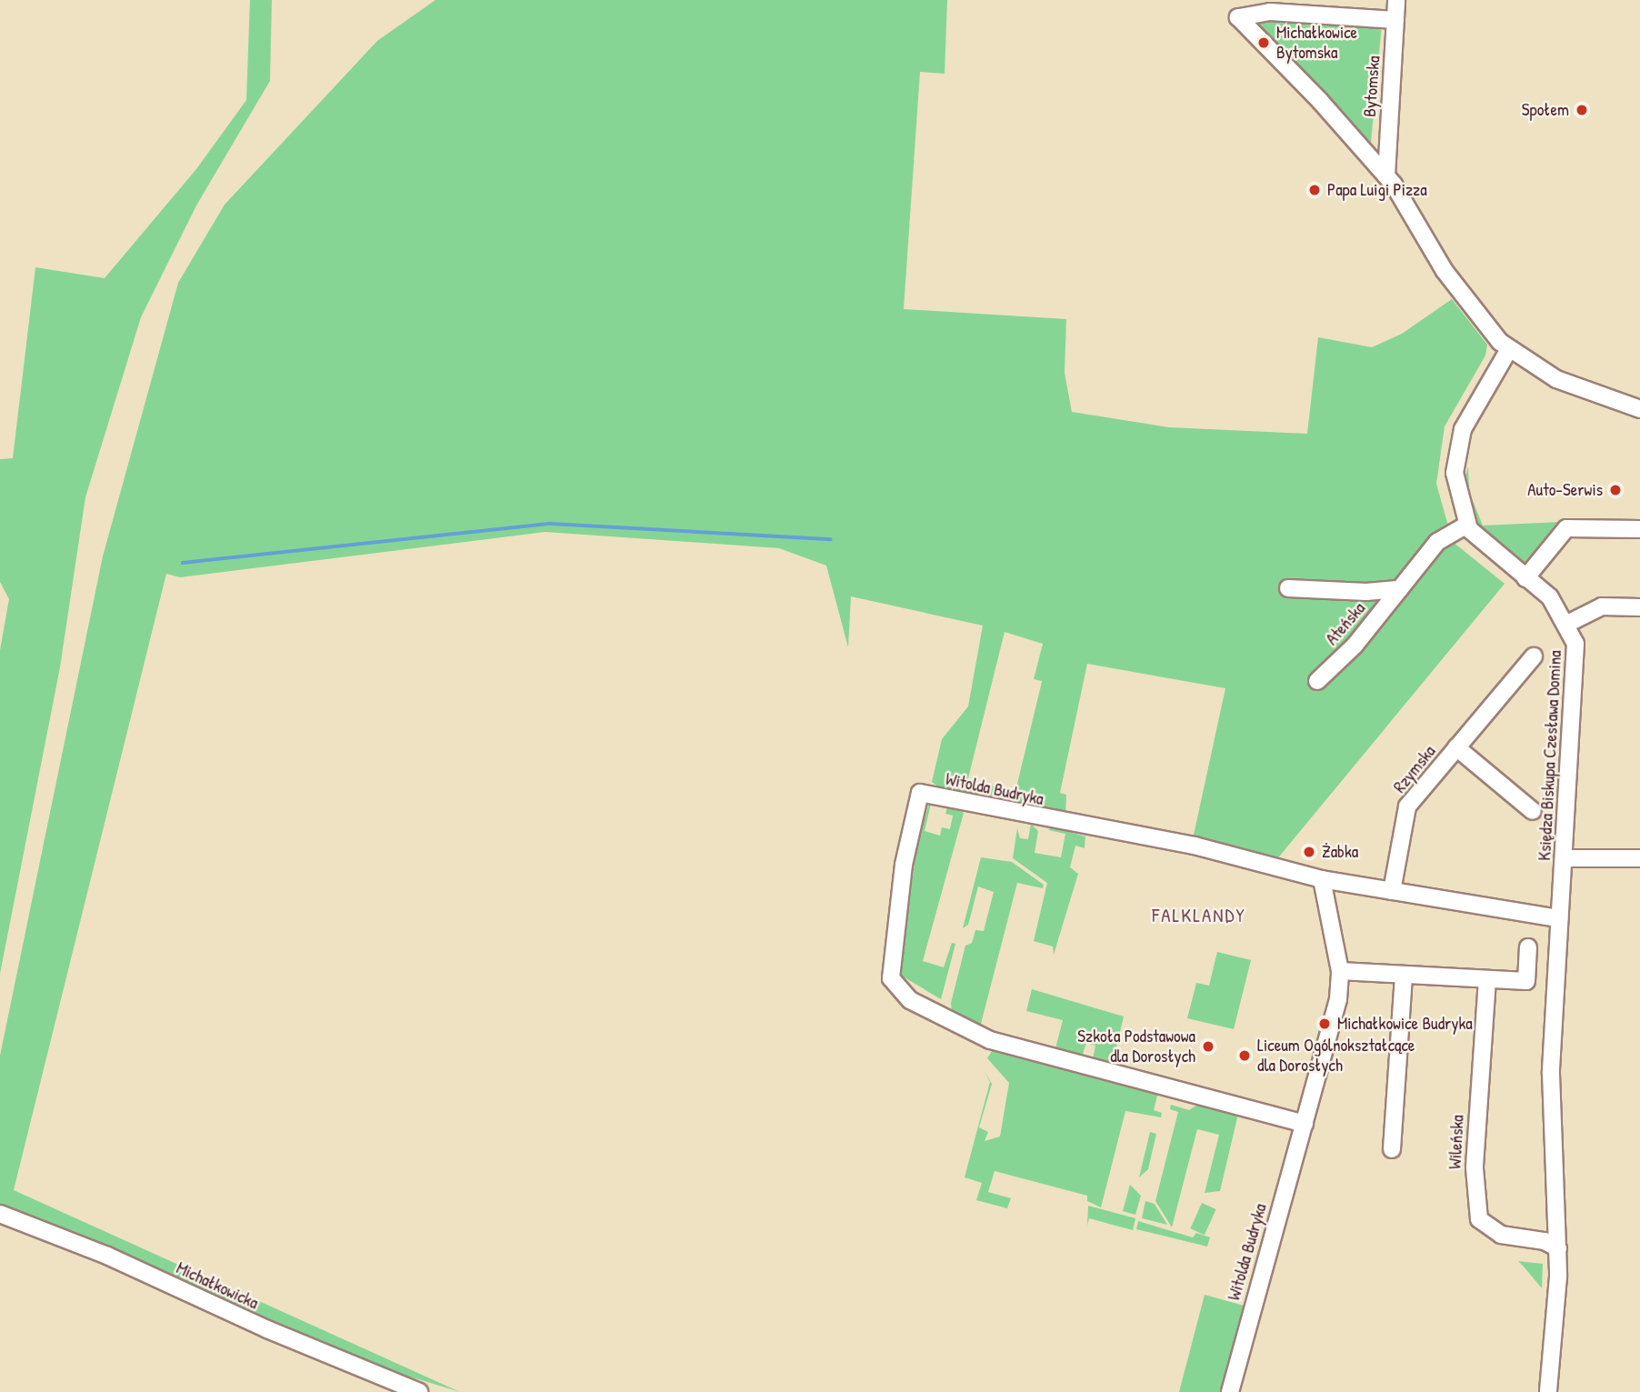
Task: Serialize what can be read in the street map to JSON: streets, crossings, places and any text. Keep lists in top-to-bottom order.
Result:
{
  "streets": {
    "street": [
      "Bytomska",
      "Ateńska",
      "Księdza Biskupa Czesława Domina",
      "Rzymska",
      "Witolda Budryka",
      "Wileńska",
      "Michałkowicka"
    ]
  },
  "crossings": [
    ["Ateńska", "Księdza Biskupa Czesława Domina"],
    ["Księdza Biskupa Czesława Domina", "Wileńska"]
  ],
  "districts": ["FALKLANDY"],
  "places": [
    "Michałkowice Bytomska",
    "Społem",
    "Papa Luigi Pizza",
    "Auto-Serwis",
    "Żabka",
    "Michałkowice Budryka",
    "Szkoła Podstawowa dla Dorosłych",
    "Liceum Ogólnokształcące dla Dorosłych"
  ]
}
